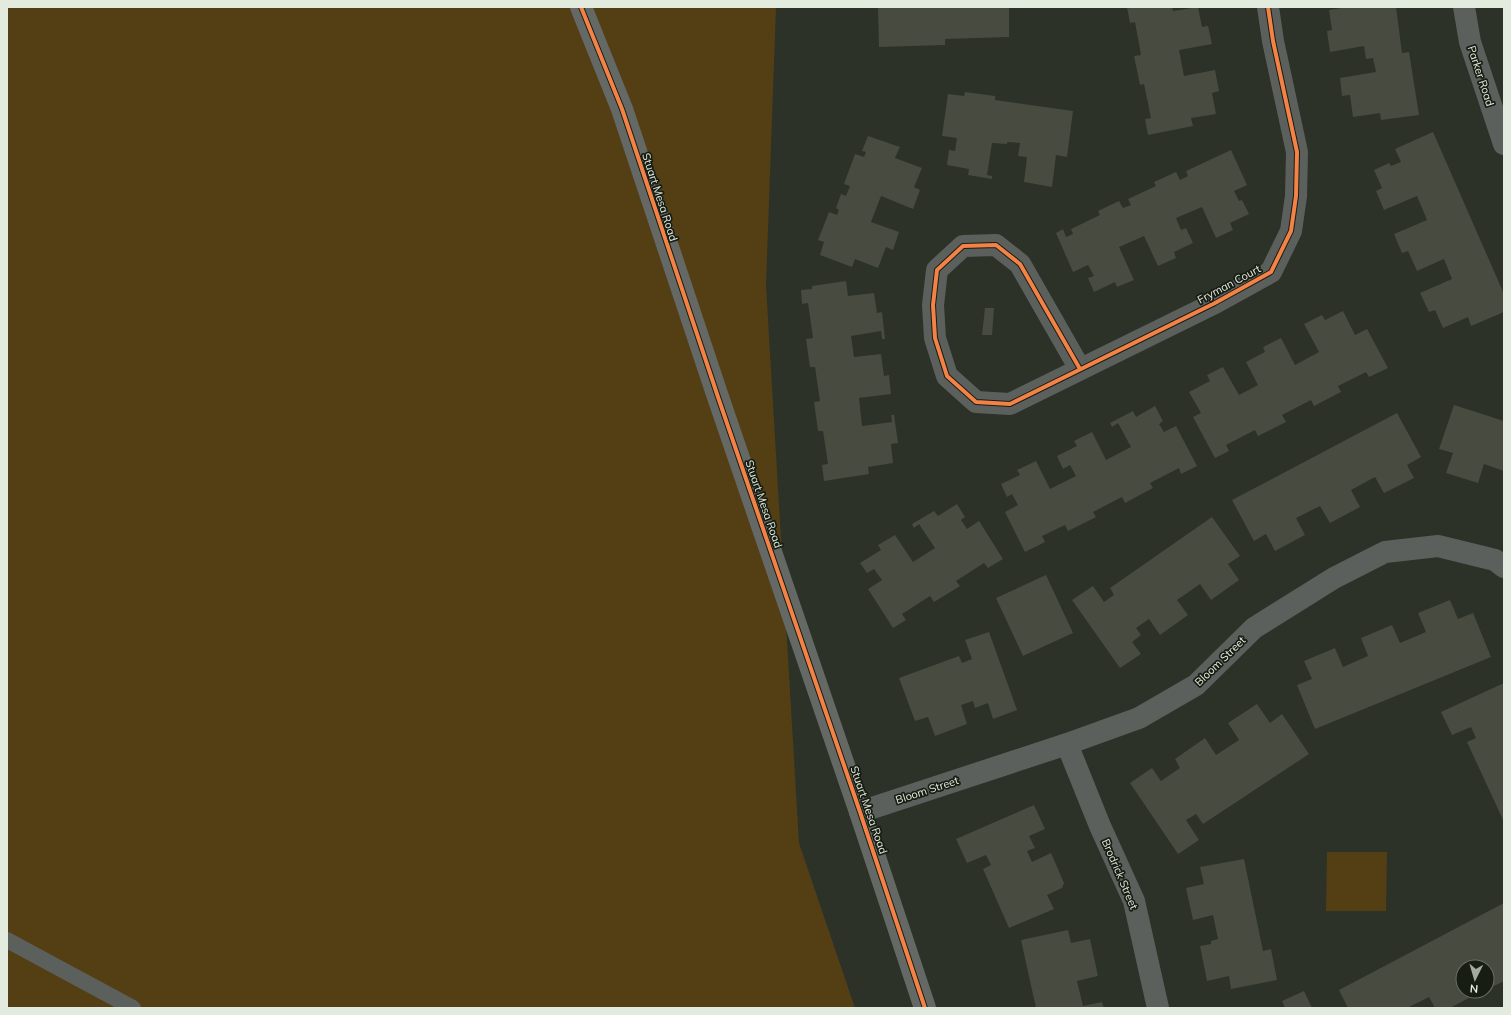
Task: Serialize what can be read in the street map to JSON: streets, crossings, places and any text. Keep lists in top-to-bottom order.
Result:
{
  "streets": {
    "main road": ["Stuart Mesa Road"],
    "street": [
      "Parker Road",
      "Fryman Court",
      "Bloom Street",
      "Brodrick Street"
    ]
  },
  "crossings": [
    ["Stuart Mesa Road", "Bloom Street"],
    ["Bloom Street", "Brodrick Street"]
  ],
  "north": "bottom"
}
